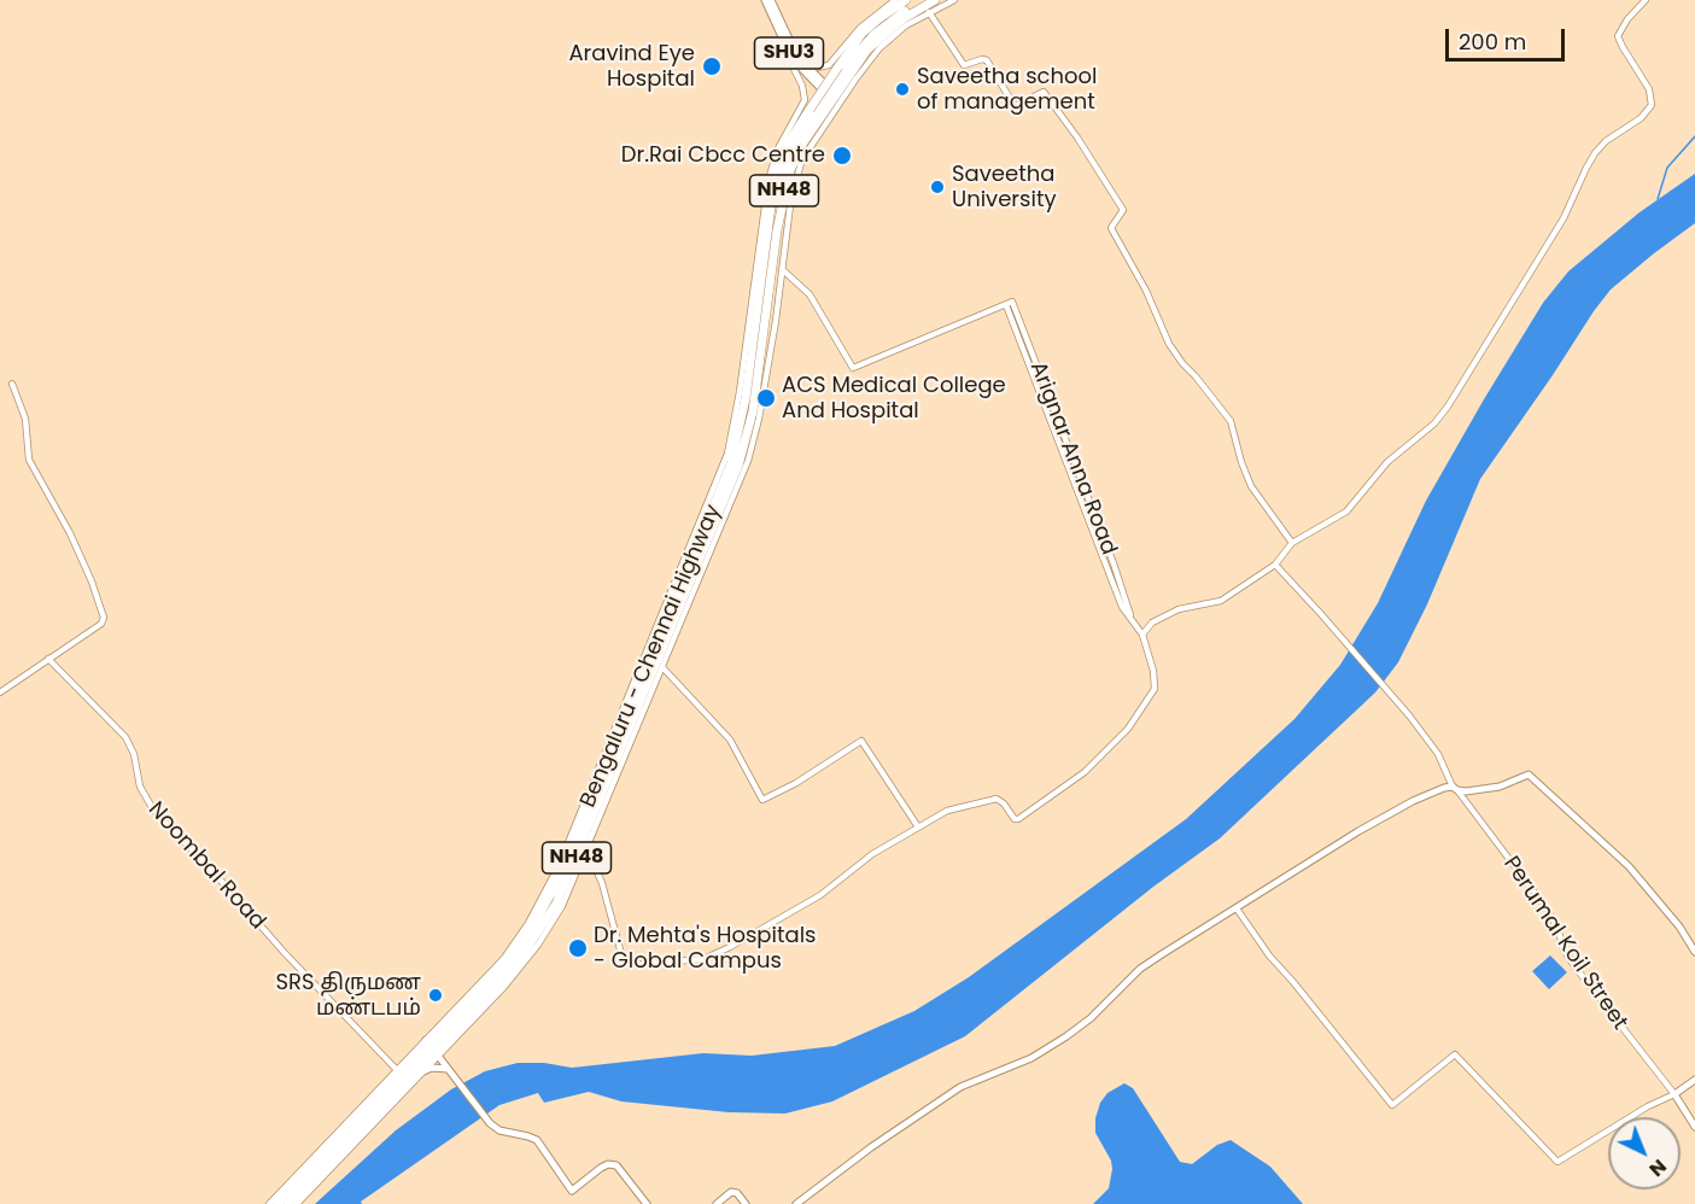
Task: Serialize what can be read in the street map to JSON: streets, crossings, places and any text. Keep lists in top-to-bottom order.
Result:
{
  "streets": {
    "highway": ["NH48", "Bengaluru - Chennai Highway"],
    "main road": ["SHU3"],
    "street": ["Arignar Anna Road", "Noombal Road", "Perumal Koil Street"]
  },
  "crossings": [
    ["NH48", "Bengaluru - Chennai Highway"],
    ["Bengaluru - Chennai Highway", "Noombal Road"]
  ],
  "places": [
    "Aravind Eye Hospital",
    "Saveetha school of management",
    "Dr.Rai Cbcc Centre",
    "Saveetha University",
    "ACS Medical College And Hospital",
    "Dr. Mehta's Hospitals - Global Campus",
    "SRS திருமண மண்டபம்"
  ],
  "scale_bar": "200 m",
  "north": "bottom right"
}
